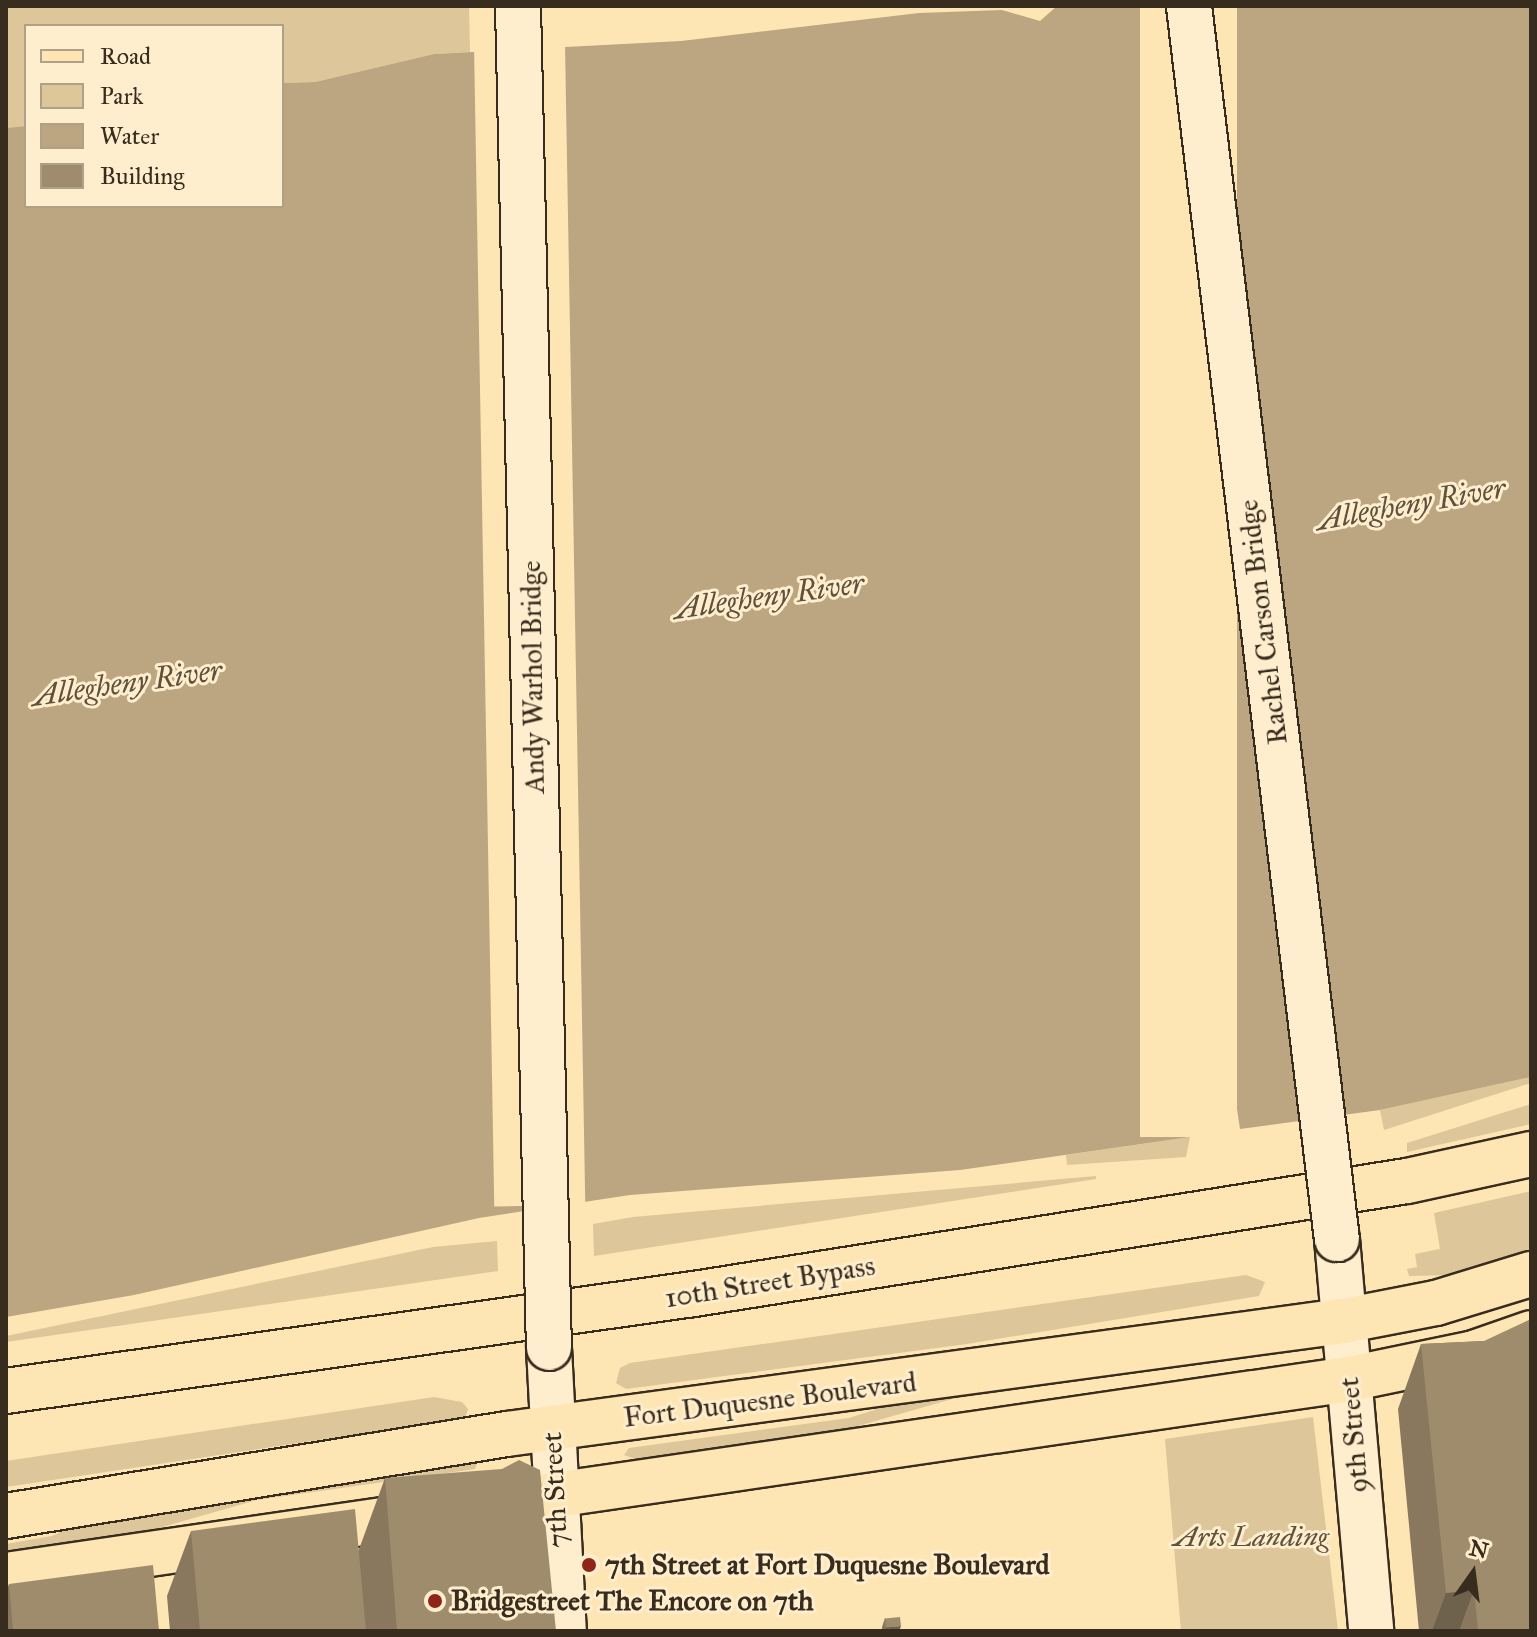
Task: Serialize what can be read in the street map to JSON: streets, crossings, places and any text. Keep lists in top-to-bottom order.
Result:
{
  "streets": {
    "main road": ["10th Street Bypass", "Fort Duquesne Boulevard"],
    "street": [
      "Rachel Carson Bridge",
      "Andy Warhol Bridge",
      "9th Street",
      "7th Street"
    ]
  },
  "crossings": [
    ["Rachel Carson Bridge", "9th Street"],
    ["Andy Warhol Bridge", "7th Street"],
    ["Fort Duquesne Boulevard", "9th Street"],
    ["Fort Duquesne Boulevard", "7th Street"]
  ],
  "water": ["Allegheny River"],
  "parks": ["Arts Landing"],
  "places": ["7th Street at Fort Duquesne Boulevard", "Bridgestreet The Encore on 7th"],
  "legend": [
    "Road",
    "Park",
    "Water",
    "Building"
  ],
  "north": "top"
}
